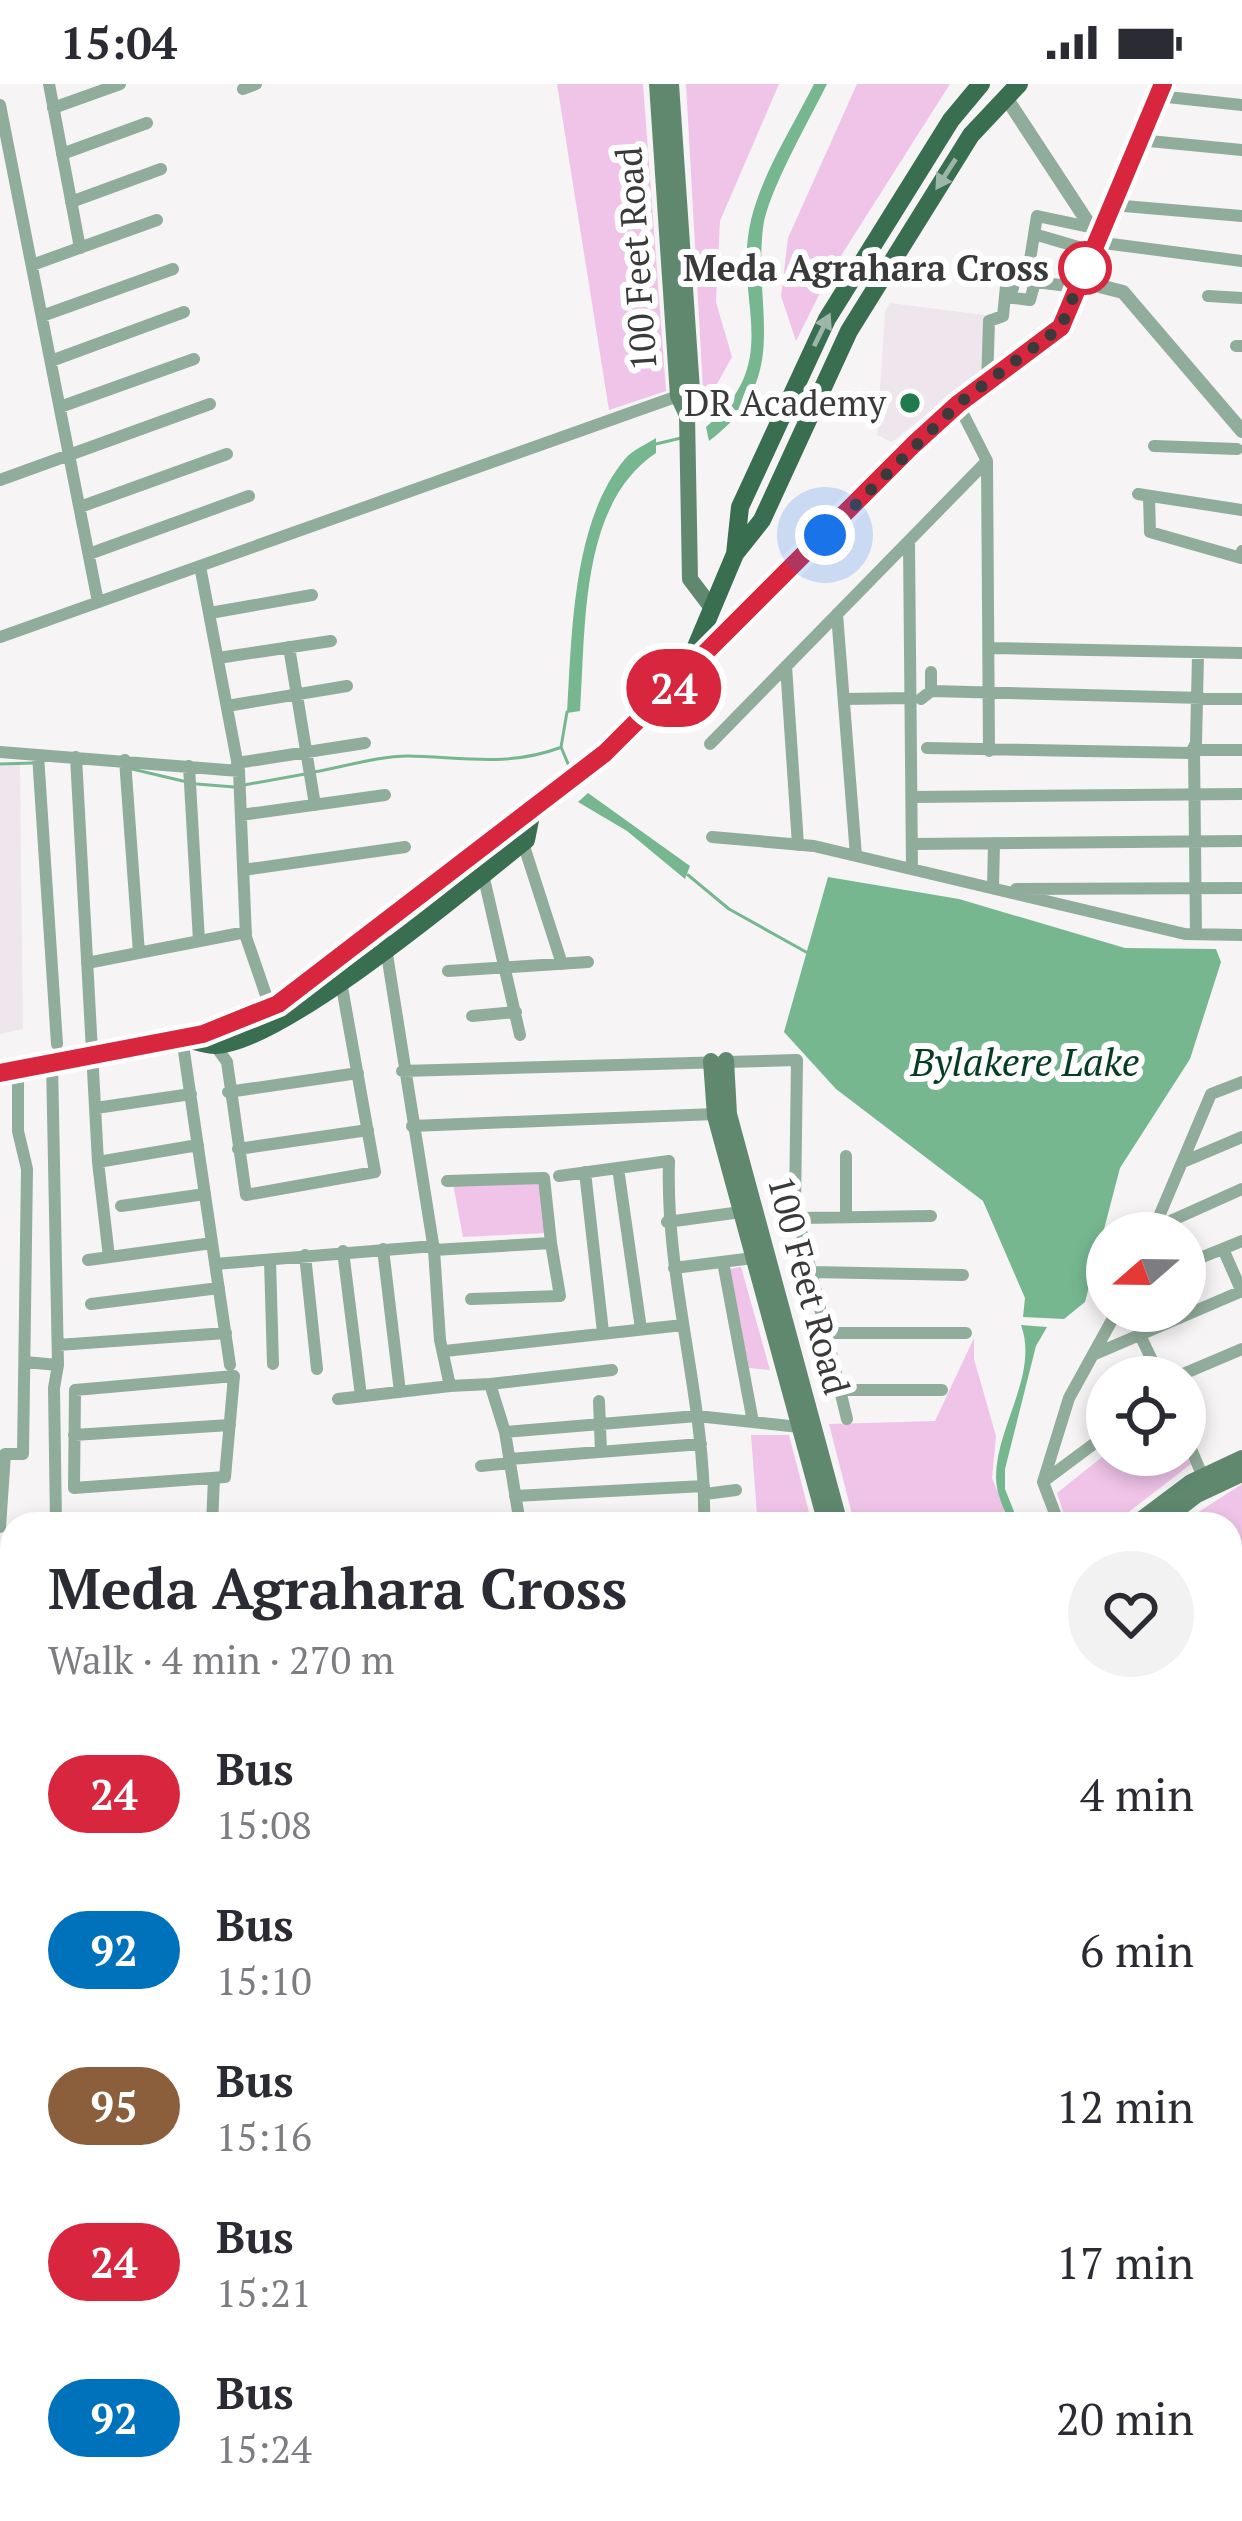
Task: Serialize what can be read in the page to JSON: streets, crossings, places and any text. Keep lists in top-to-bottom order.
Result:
{
  "streets": {
    "main road": ["100 Feet Road"]
  },
  "water": ["Bylakere Lake"],
  "places": ["Meda Agrahara Cross", "DR Academy"],
  "lines": ["bus line 24"],
  "north": "left",
  "page": {
    "status": "15:04",
    "on_map": "24",
    "heading": ["Meda Agrahara Cross", "Walk · 4 min · 270 m"],
    "list": [
      {
        "mark": "24",
        "name": "Bus",
        "note": "15:08",
        "value": "4 min"
      },
      {
        "mark": "92",
        "name": "Bus",
        "note": "15:10",
        "value": "6 min"
      },
      {
        "mark": "95",
        "name": "Bus",
        "note": "15:16",
        "value": "12 min"
      },
      {
        "mark": "24",
        "name": "Bus",
        "note": "15:21",
        "value": "17 min"
      },
      {
        "mark": "92",
        "name": "Bus",
        "note": "15:24",
        "value": "20 min"
      }
    ]
  }
}
